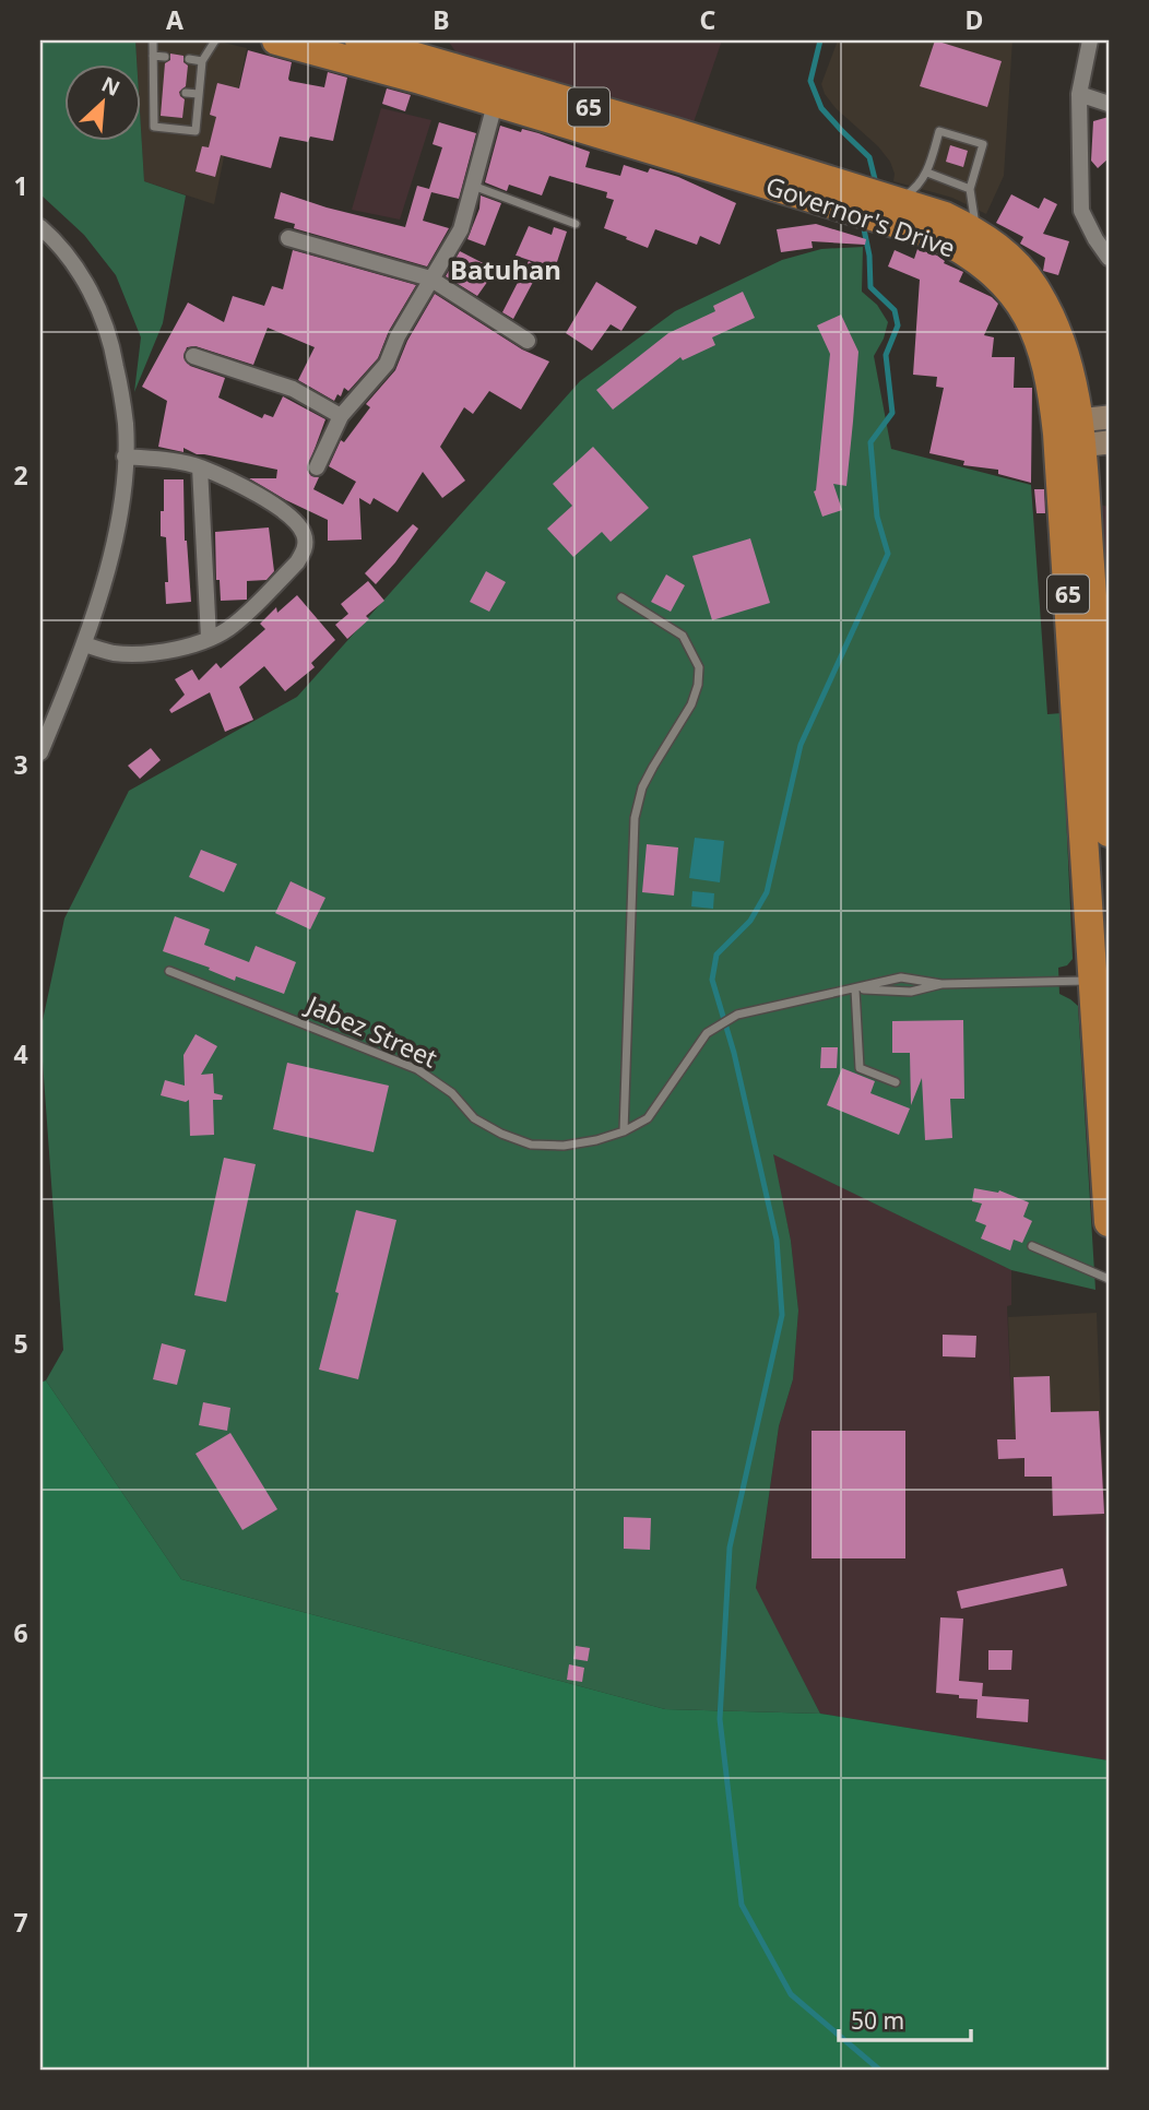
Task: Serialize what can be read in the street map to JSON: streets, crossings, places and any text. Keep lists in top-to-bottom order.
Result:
{
  "streets": {
    "highway": ["65", "Governor's Drive"],
    "lane": ["Jabez Street"]
  },
  "crossings": [
    ["Governor's Drive", "Jabez Street"]
  ],
  "districts": ["Batuhan"],
  "scale_bar": "50 m",
  "north": "top right",
  "grid": {
    "columns": [
      "A",
      "B",
      "C",
      "D"
    ],
    "rows": [
      "1",
      "2",
      "3",
      "4",
      "5",
      "6",
      "7"
    ]
  }
}
